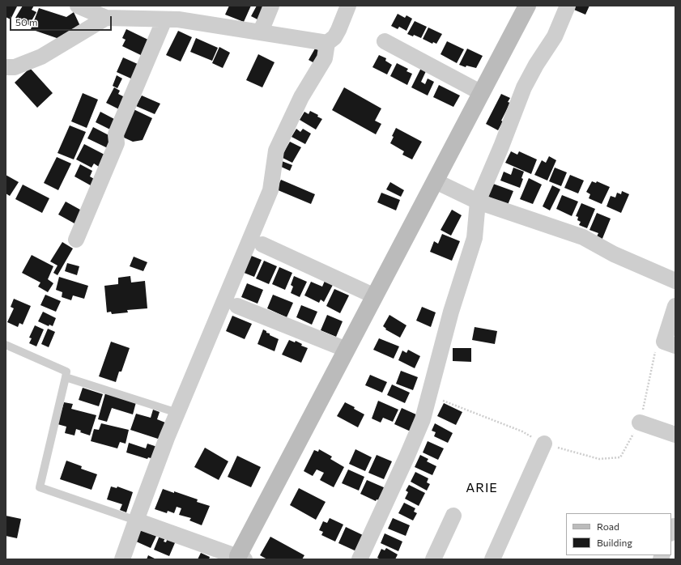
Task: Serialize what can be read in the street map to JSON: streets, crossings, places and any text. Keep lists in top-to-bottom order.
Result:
{
  "districts": ["ARIE"],
  "legend": ["Road", "Building"],
  "scale_bar": "50 m"
}
